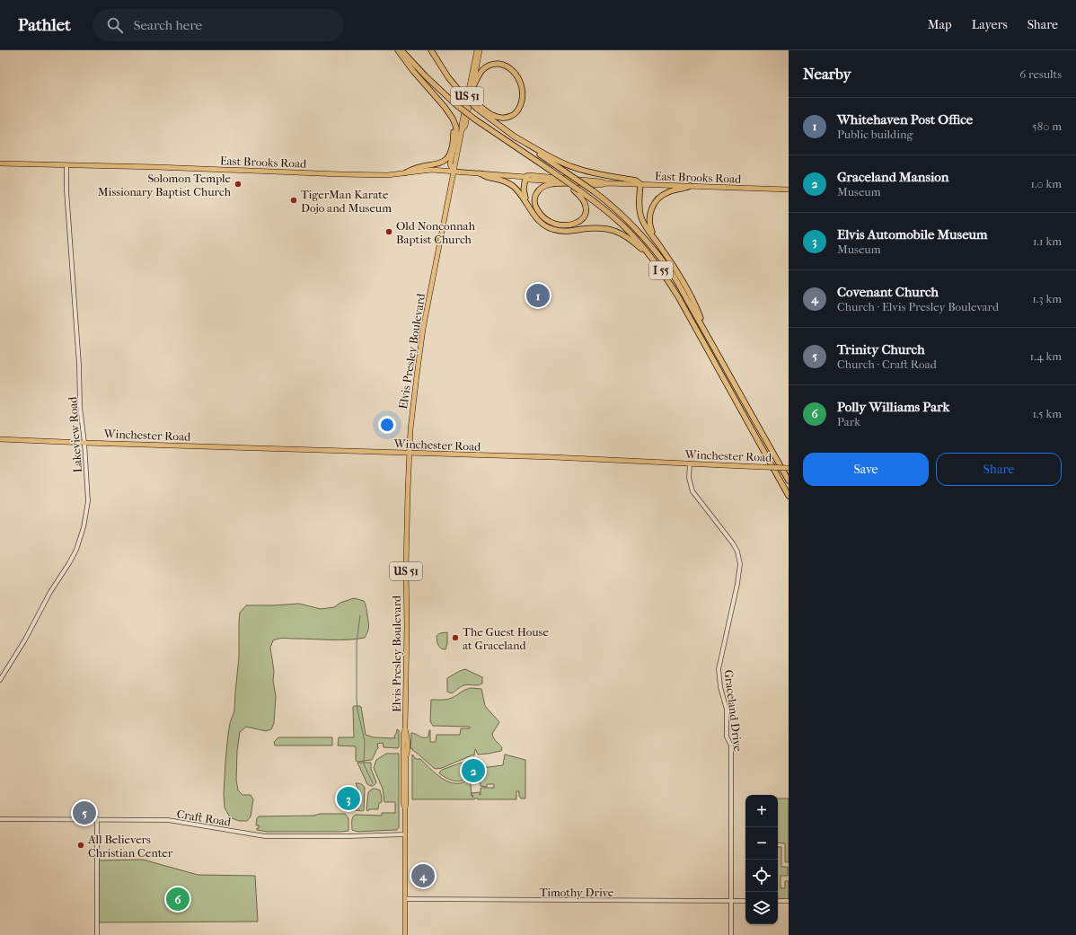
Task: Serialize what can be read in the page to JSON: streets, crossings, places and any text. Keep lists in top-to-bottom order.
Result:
{
  "streets": {
    "highway": ["I 55"],
    "main road": [
      "US 51",
      "East Brooks Road",
      "Elvis Presley Boulevard",
      "Winchester Road"
    ],
    "street": [
      "Lakeview Road",
      "Graceland Drive",
      "Craft Road",
      "Timothy Drive"
    ]
  },
  "crossings": [
    ["East Brooks Road", "Elvis Presley Boulevard"],
    ["East Brooks Road", "Lakeview Road"],
    ["Elvis Presley Boulevard", "Winchester Road"],
    ["Elvis Presley Boulevard", "Craft Road"],
    ["Elvis Presley Boulevard", "Timothy Drive"],
    ["Lakeview Road", "Winchester Road"],
    ["Winchester Road", "Graceland Drive"],
    ["Graceland Drive", "Timothy Drive"]
  ],
  "places": [
    "Solomon Temple Missionary Baptist Church",
    "TigerMan Karate Dojo and Museum",
    "Old Nonconnah Baptist Church",
    "The Guest House at Graceland",
    "All Believers Christian Center"
  ],
  "page": {
    "header": "Pathlet",
    "search": "Search here",
    "nav": ["Map", "Layers", "Share"],
    "heading": ["Nearby", "6 results"],
    "list": [
      {
        "mark": "1",
        "name": "Whitehaven Post Office",
        "note": "Public building",
        "value": "580 m"
      },
      {
        "mark": "2",
        "name": "Graceland Mansion",
        "note": "Museum",
        "value": "1.0 km"
      },
      {
        "mark": "3",
        "name": "Elvis Automobile Museum",
        "note": "Museum",
        "value": "1.1 km"
      },
      {
        "mark": "4",
        "name": "Covenant Church",
        "note": "Church · Elvis Presley Boulevard",
        "value": "1.3 km"
      },
      {
        "mark": "5",
        "name": "Trinity Church",
        "note": "Church · Craft Road",
        "value": "1.4 km"
      },
      {
        "mark": "6",
        "name": "Polly Williams Park",
        "note": "Park",
        "value": "1.5 km"
      }
    ],
    "pins": [
      "1",
      "2",
      "3",
      "5",
      "4",
      "6"
    ],
    "buttons": ["Save", "Share"],
    "map_buttons": ["+", "−"]
  }
}
